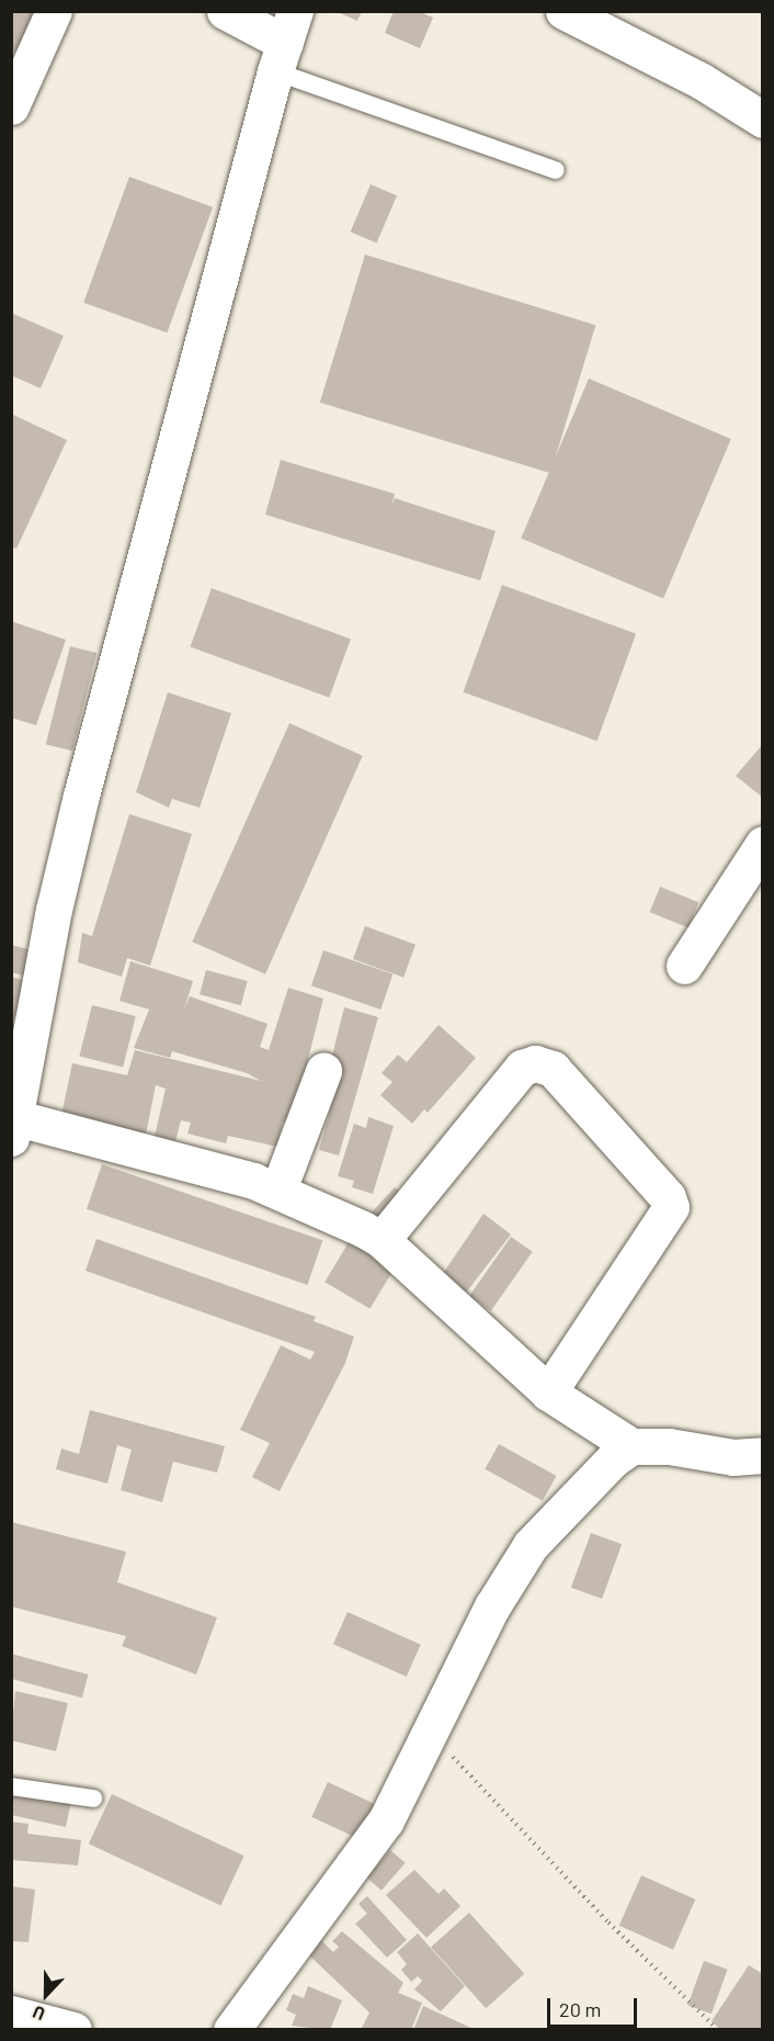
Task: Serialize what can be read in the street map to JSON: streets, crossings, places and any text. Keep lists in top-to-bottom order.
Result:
{
  "scale_bar": "20 m",
  "north": "bottom"
}
